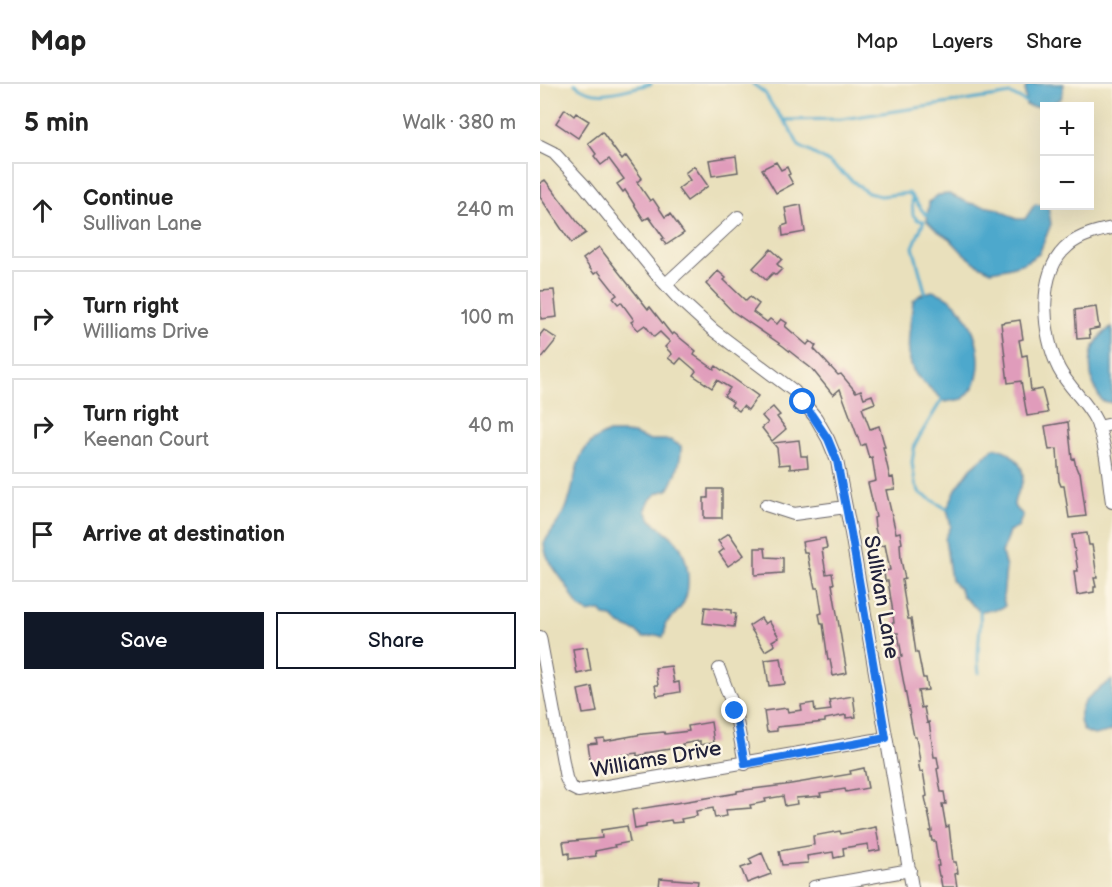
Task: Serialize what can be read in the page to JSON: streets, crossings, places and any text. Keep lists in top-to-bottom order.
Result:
{
  "streets": {
    "street": ["Sullivan Lane", "Williams Drive"]
  },
  "crossings": [
    ["Sullivan Lane", "Williams Drive"]
  ],
  "page": {
    "header": "Map",
    "nav": ["Map", "Layers", "Share"],
    "heading": ["5 min", "Walk · 380 m"],
    "map_buttons": ["+", "−"],
    "list": [
      ["Continue", "Sullivan Lane", "240 m"],
      ["Turn right", "Williams Drive", "100 m"],
      ["Turn right", "Keenan Court", "40 m"],
      "Arrive at destination"
    ],
    "buttons": ["Save", "Share"]
  }
}
